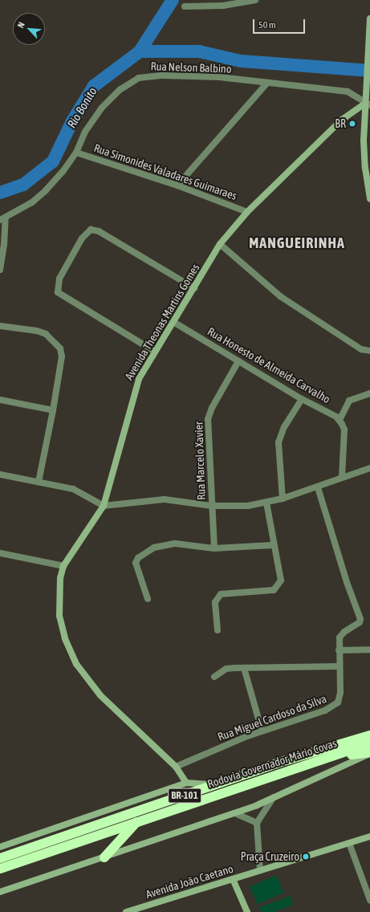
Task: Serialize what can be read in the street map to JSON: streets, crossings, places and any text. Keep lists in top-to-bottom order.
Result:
{
  "streets": {
    "highway": ["Rodovia Governador Mário Covas", "BR-101"],
    "street": [
      "Rua Nelson Balbino",
      "Rua Simonides Valadares Guimaraes",
      "Avenida Theonas Martins Gomes",
      "Rua Honesto de Almeida Carvalho",
      "Rua Marcelo Xavier",
      "Rua Miguel Cardoso da Silva",
      "Avenida João Caetano"
    ]
  },
  "crossings": [
    ["Rua Nelson Balbino", "Rua Simonides Valadares Guimaraes"],
    ["Rua Nelson Balbino", "Avenida Theonas Martins Gomes"],
    ["Rua Simonides Valadares Guimaraes", "Avenida Theonas Martins Gomes"],
    ["Avenida Theonas Martins Gomes", "Rua Honesto de Almeida Carvalho"],
    ["Avenida Theonas Martins Gomes", "Rua Miguel Cardoso da Silva"],
    ["Rua Honesto de Almeida Carvalho", "Rua Marcelo Xavier"]
  ],
  "districts": ["MANGUEIRINHA"],
  "water": ["Rio Bonito"],
  "places": ["BR", "Praça Cruzeiro"],
  "scale_bar": "50 m",
  "north": "top left"
}
